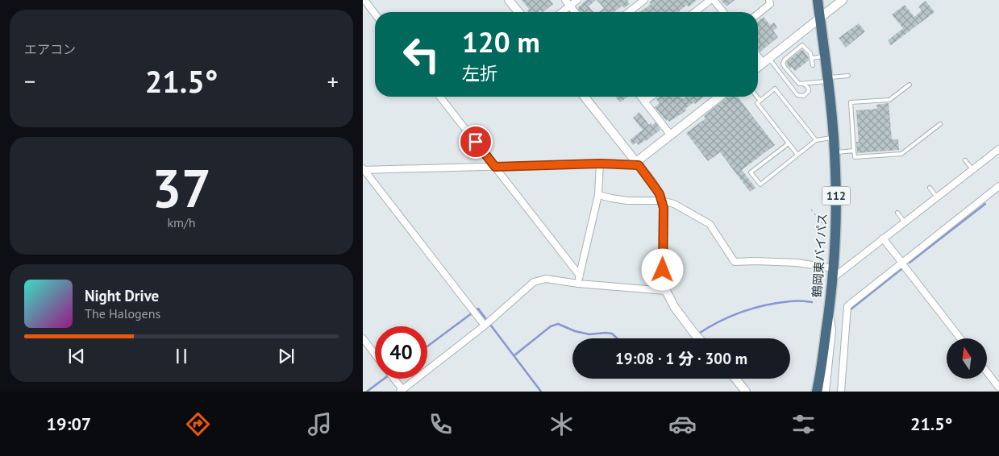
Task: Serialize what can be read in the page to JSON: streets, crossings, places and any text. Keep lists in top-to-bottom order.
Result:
{
  "streets": {
    "highway": ["112", "鶴岡東バイパス"]
  },
  "north": "top",
  "page": {
    "tile": [
      "エアコン",
      ["37", "km/h"]
    ],
    "turn": ["120 m", "左折"],
    "heat": ["−", "21.5°", "+"],
    "song": ["Night Drive", "The Halogens"],
    "limit": "40",
    "trip": "19:08 · 1 分 · 300 m",
    "tabs": ["19:07", "21.5°"]
  }
}
